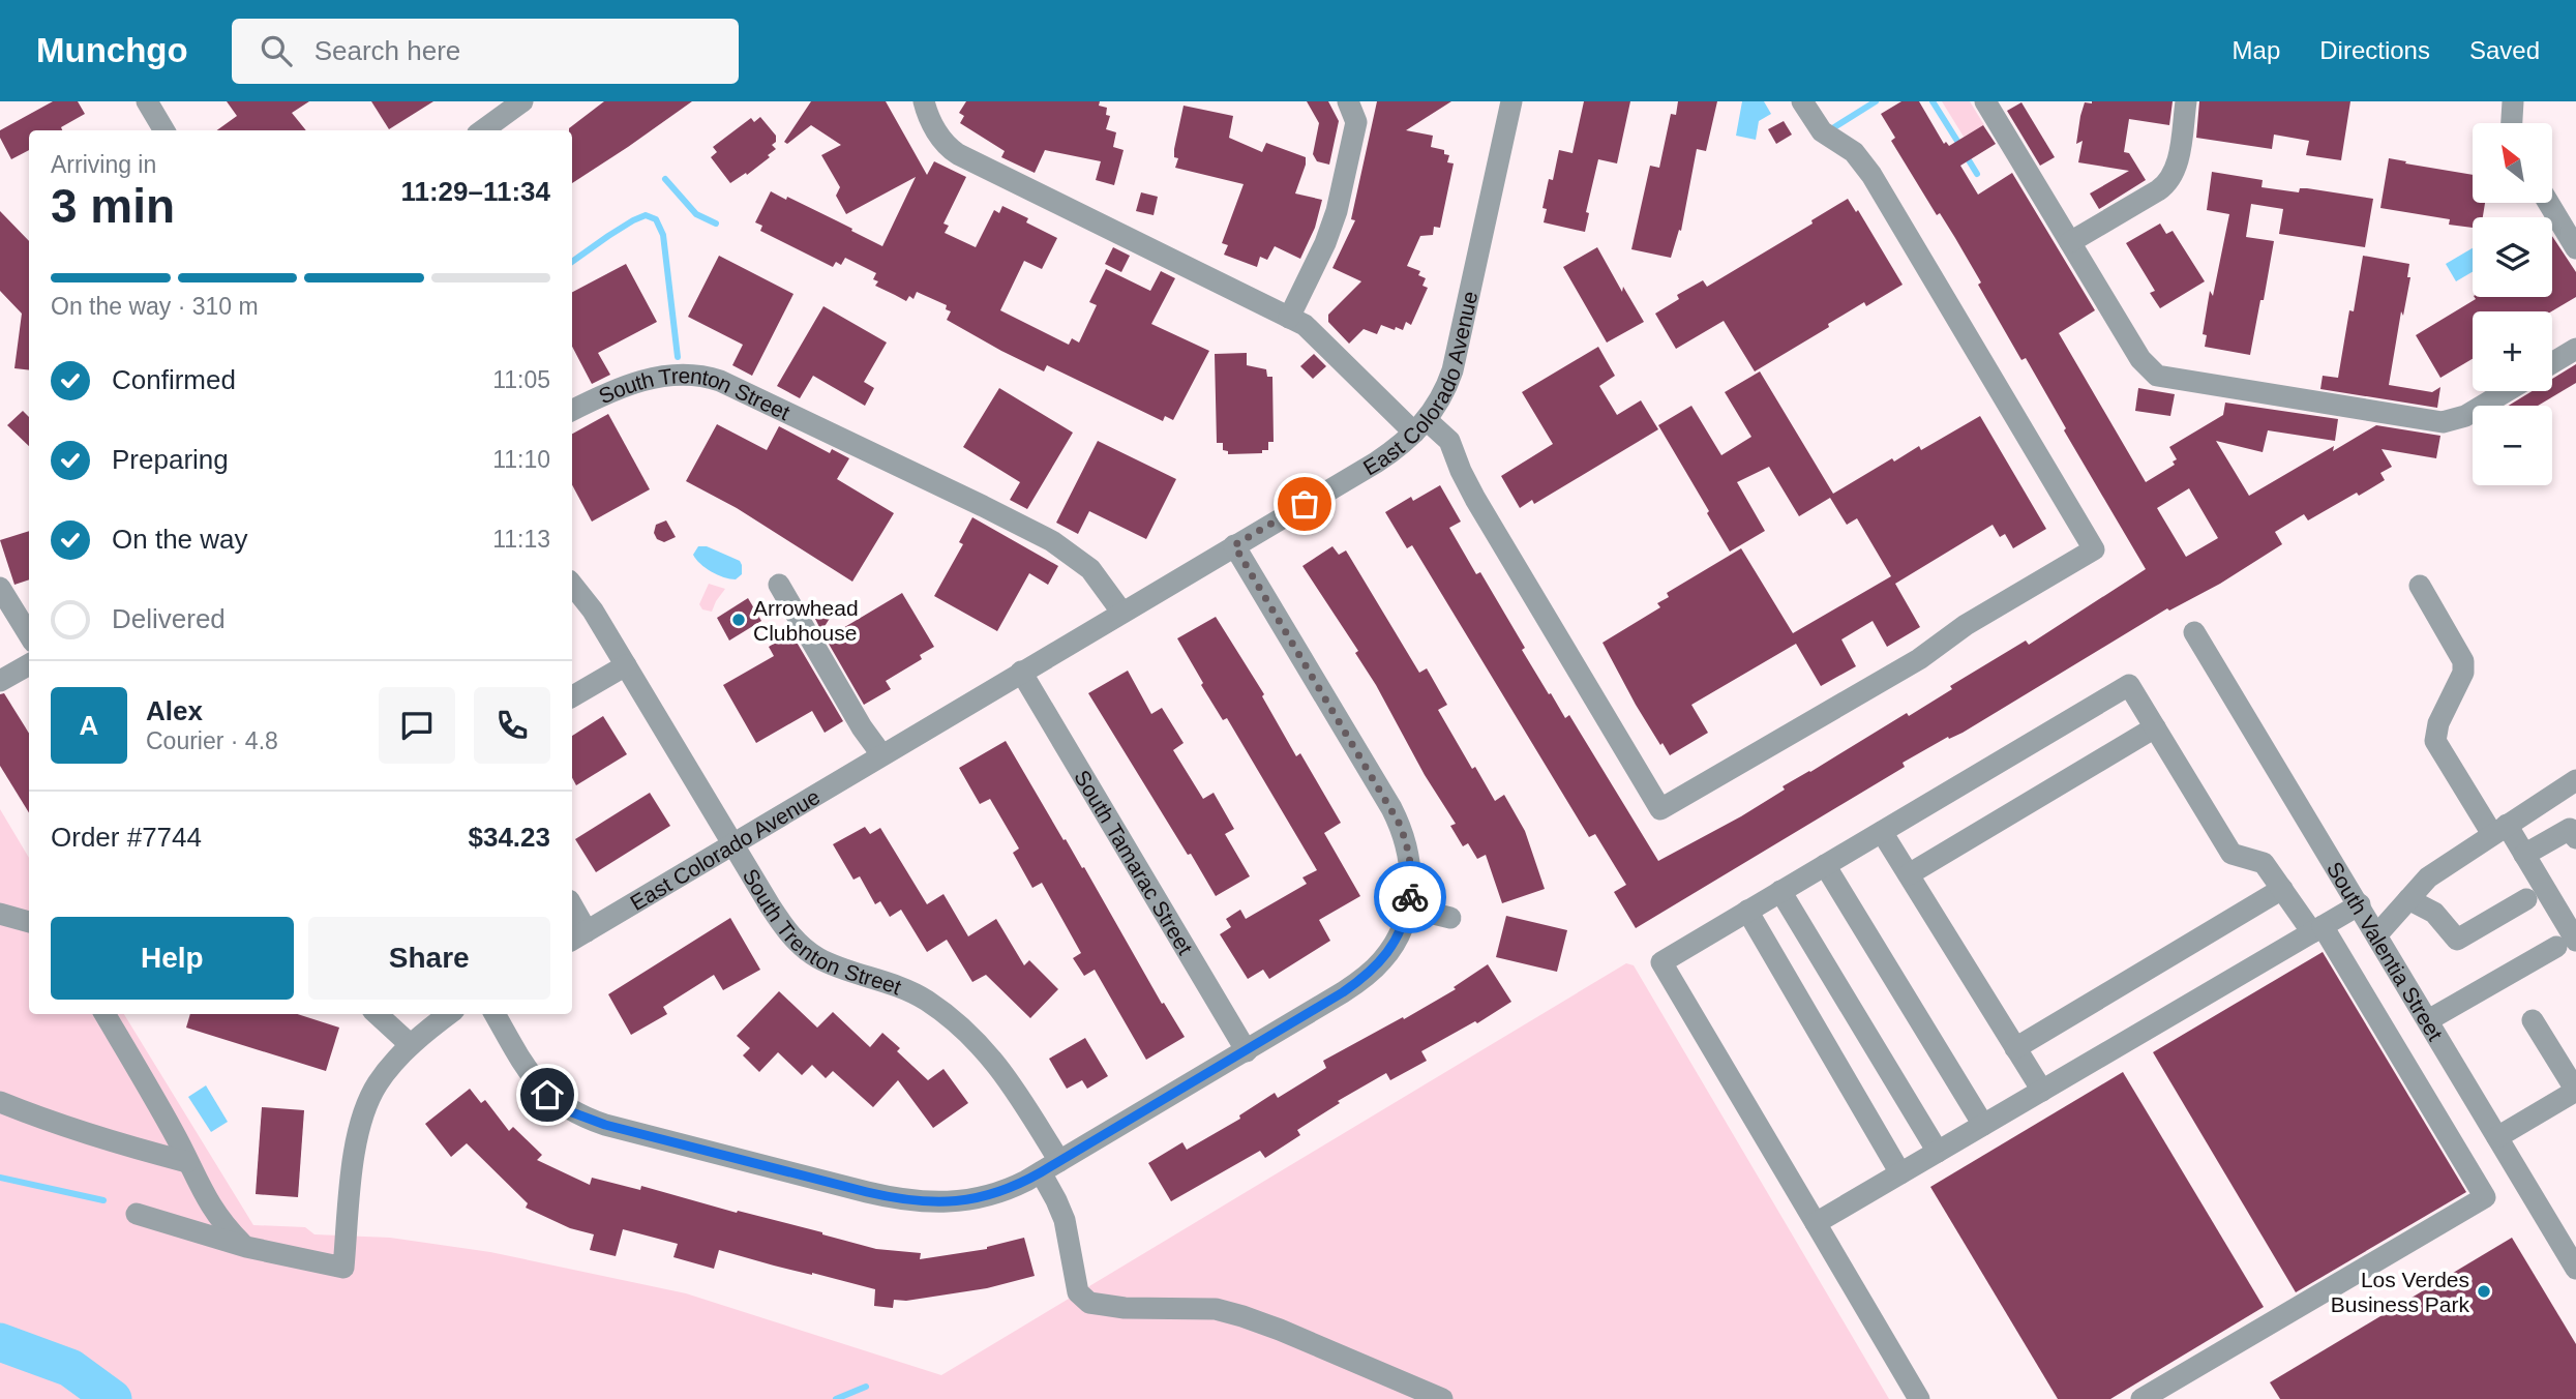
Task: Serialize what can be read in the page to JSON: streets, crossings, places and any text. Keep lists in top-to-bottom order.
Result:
{
  "streets": {
    "street": [
      "East Colorado Avenue",
      "South Trenton Street",
      "South Tamarac Street",
      "South Valentia Street"
    ]
  },
  "crossings": [
    ["East Colorado Avenue", "South Trenton Street"],
    ["East Colorado Avenue", "South Tamarac Street"]
  ],
  "places": ["Arrowhead Clubhouse", "Los Verdes Business Park"],
  "north": "top left",
  "page": {
    "header": "Munchgo",
    "search": "Search here",
    "nav": ["Map", "Directions", "Saved"],
    "map_buttons": ["+", "−"],
    "heading": ["3 min", "Arriving in", "11:29–11:34"],
    "panel": [
      "Alex",
      "Courier · 4.8",
      "Order #7744",
      "$34.23"
    ],
    "bar": "On the way · 310 m",
    "list": [
      ["Confirmed", "11:05"],
      ["Preparing", "11:10"],
      ["On the way", "11:13"],
      "Delivered"
    ],
    "round": "A",
    "buttons": ["Help", "Share"]
  }
}
